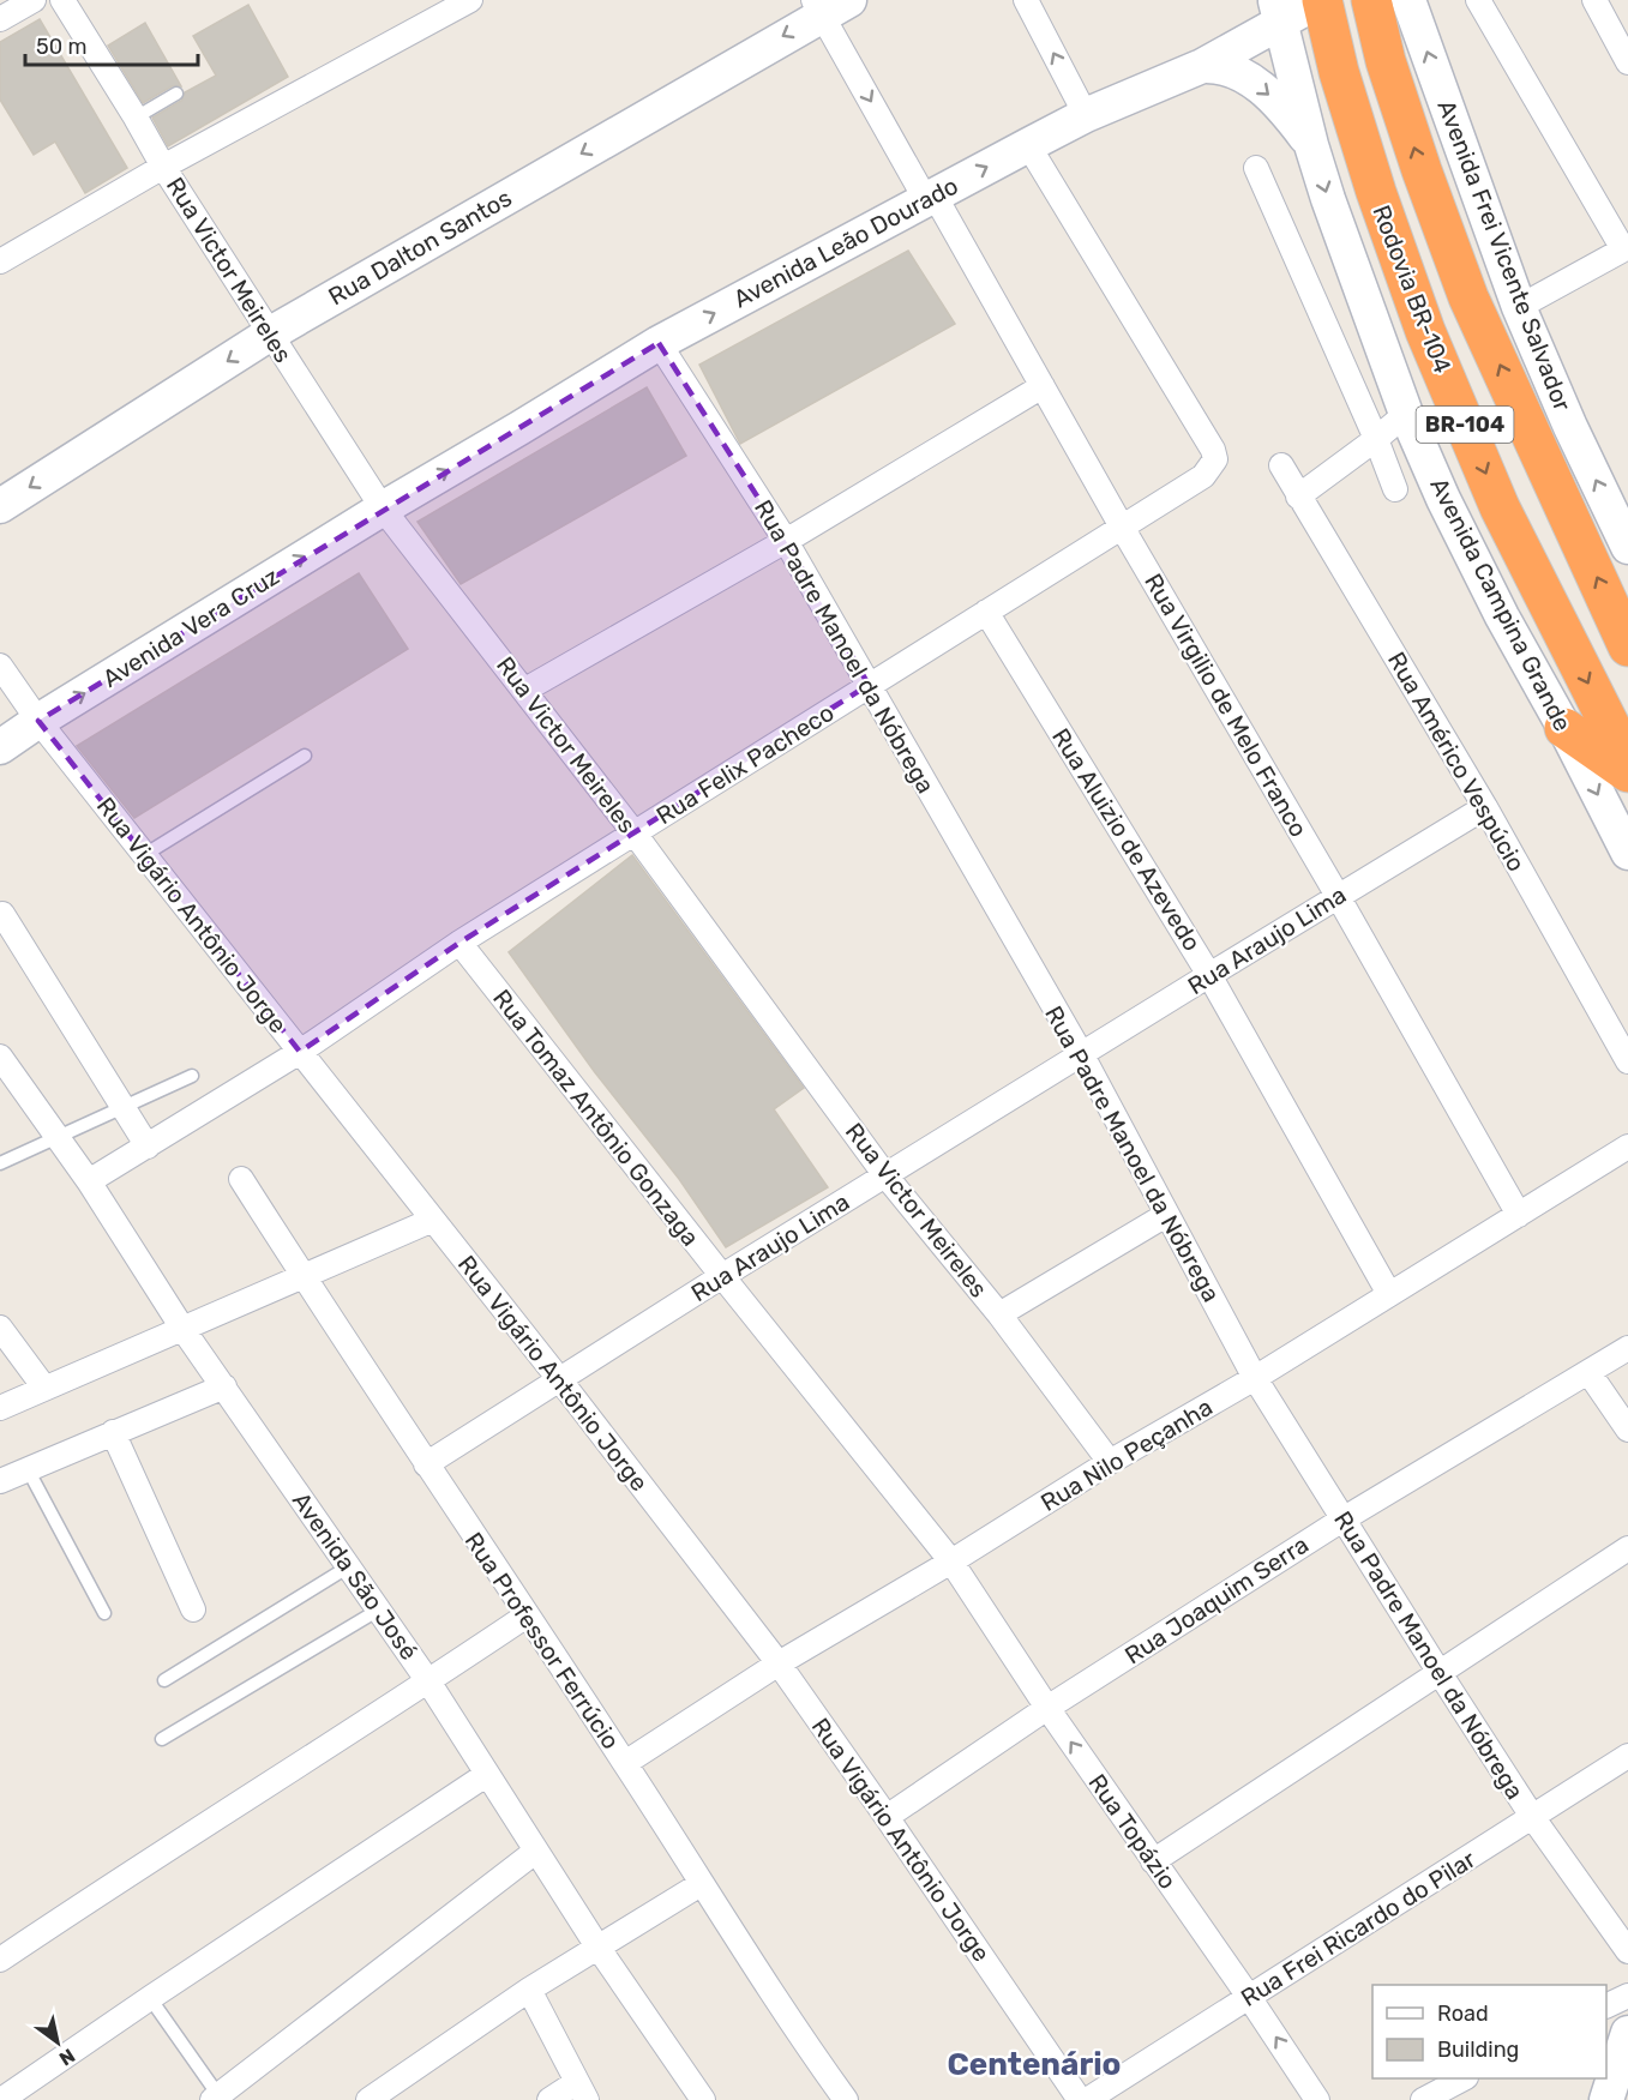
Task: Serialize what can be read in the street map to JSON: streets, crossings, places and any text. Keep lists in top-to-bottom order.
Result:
{
  "streets": {
    "highway": ["Rodovia BR-104", "BR-104"],
    "main road": [
      "Avenida Leão Dourado",
      "Rua Dalton Santos",
      "Avenida Frei Vicente Salvador",
      "Avenida Campina Grande",
      "Avenida Vera Cruz"
    ],
    "street": [
      "Rua Victor Meireles",
      "Rua Padre Manoel da Nóbrega",
      "Rua Virgilio de Melo Franco",
      "Rua Américo Vespúcio",
      "Rua Felix Pacheco",
      "Rua Aluizio de Azevedo",
      "Rua Vigário Antônio Jorge",
      "Rua Araujo Lima",
      "Rua Tomaz Antônio Gonzaga",
      "Rua Nilo Peçanha",
      "Avenida São José",
      "Rua Joaquim Serra",
      "Rua Professor Ferrúcio",
      "Rua Topázio",
      "Rua Frei Ricardo do Pilar"
    ]
  },
  "crossings": [
    ["Avenida Leão Dourado", "Rua Victor Meireles"],
    ["Avenida Leão Dourado", "Rodovia BR-104"],
    ["Avenida Leão Dourado", "Avenida Campina Grande"],
    ["Avenida Leão Dourado", "Avenida Vera Cruz"],
    ["Avenida Leão Dourado", "Rua Padre Manoel da Nóbrega"],
    ["Avenida Leão Dourado", "Rua Virgilio de Melo Franco"],
    ["Avenida Leão Dourado", "Rua Felix Pacheco"],
    ["Rua Dalton Santos", "Rua Victor Meireles"],
    ["Rua Dalton Santos", "Rua Virgilio de Melo Franco"],
    ["Rua Victor Meireles", "Avenida Vera Cruz"],
    ["Rua Victor Meireles", "Rua Felix Pacheco"],
    ["Rua Victor Meireles", "Rua Araujo Lima"],
    ["Rua Victor Meireles", "Rua Nilo Peçanha"],
    ["Avenida Vera Cruz", "Rua Vigário Antônio Jorge"],
    ["Rua Padre Manoel da Nóbrega", "Rua Felix Pacheco"],
    ["Rua Padre Manoel da Nóbrega", "Rua Araujo Lima"],
    ["Rua Padre Manoel da Nóbrega", "Rua Nilo Peçanha"],
    ["Rua Padre Manoel da Nóbrega", "Rua Joaquim Serra"],
    ["Rua Padre Manoel da Nóbrega", "Rua Frei Ricardo do Pilar"],
    ["Rua Virgilio de Melo Franco", "Rua Felix Pacheco"],
    ["Rua Virgilio de Melo Franco", "Rua Araujo Lima"],
    ["Rua Virgilio de Melo Franco", "Rua Nilo Peçanha"],
    ["Rua Américo Vespúcio", "Rua Araujo Lima"],
    ["Rua Felix Pacheco", "Rua Aluizio de Azevedo"],
    ["Rua Felix Pacheco", "Rua Vigário Antônio Jorge"],
    ["Rua Felix Pacheco", "Rua Tomaz Antônio Gonzaga"],
    ["Rua Felix Pacheco", "Avenida São José"],
    ["Rua Aluizio de Azevedo", "Rua Araujo Lima"],
    ["Rua Aluizio de Azevedo", "Rua Nilo Peçanha"],
    ["Rua Vigário Antônio Jorge", "Rua Araujo Lima"],
    ["Rua Vigário Antônio Jorge", "Rua Nilo Peçanha"],
    ["Rua Vigário Antônio Jorge", "Rua Joaquim Serra"],
    ["Rua Araujo Lima", "Rua Tomaz Antônio Gonzaga"],
    ["Rua Araujo Lima", "Rua Professor Ferrúcio"],
    ["Rua Tomaz Antônio Gonzaga", "Rua Nilo Peçanha"],
    ["Rua Tomaz Antônio Gonzaga", "Rua Topázio"],
    ["Rua Nilo Peçanha", "Rua Professor Ferrúcio"],
    ["Rua Nilo Peçanha", "Rua Topázio"],
    ["Rua Joaquim Serra", "Rua Topázio"],
    ["Rua Topázio", "Rua Frei Ricardo do Pilar"]
  ],
  "one_way": [
    "Avenida Leão Dourado",
    "Rua Dalton Santos",
    "Avenida Frei Vicente Salvador",
    "Avenida Campina Grande",
    "Avenida Vera Cruz",
    "Rua Topázio"
  ],
  "districts": ["Centenário"],
  "legend": ["Road", "Building"],
  "scale_bar": "50 m",
  "north": "bottom right"
}
